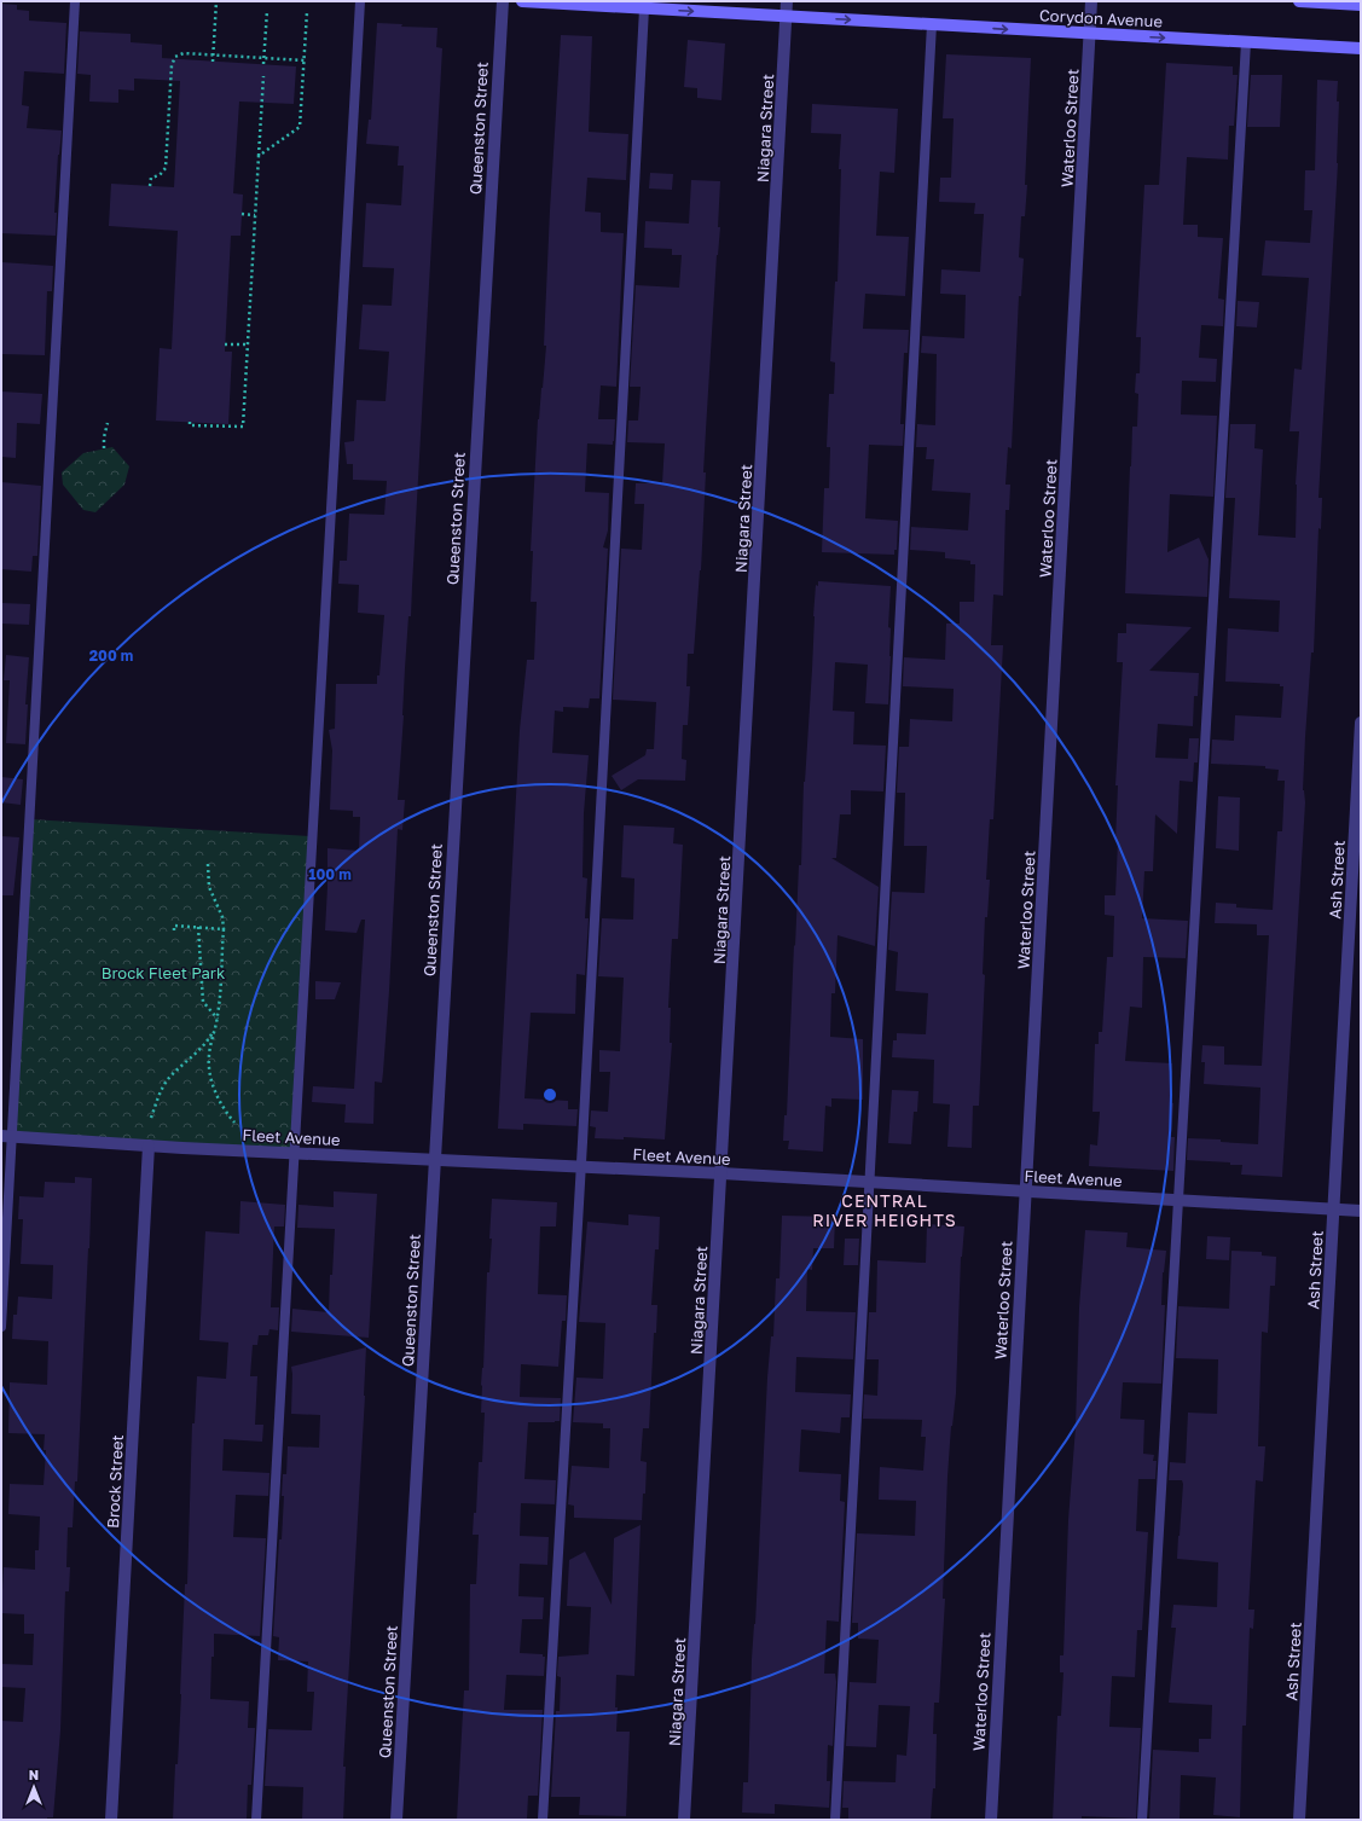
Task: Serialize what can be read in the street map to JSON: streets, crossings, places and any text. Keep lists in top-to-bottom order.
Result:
{
  "streets": {
    "main road": ["Corydon Avenue"],
    "street": [
      "Queenston Street",
      "Niagara Street",
      "Waterloo Street",
      "Ash Street",
      "Fleet Avenue",
      "Brock Street"
    ]
  },
  "crossings": [
    ["Corydon Avenue", "Niagara Street"],
    ["Corydon Avenue", "Waterloo Street"],
    ["Queenston Street", "Fleet Avenue"],
    ["Niagara Street", "Fleet Avenue"],
    ["Waterloo Street", "Fleet Avenue"],
    ["Ash Street", "Fleet Avenue"],
    ["Fleet Avenue", "Brock Street"]
  ],
  "one_way": ["Corydon Avenue"],
  "districts": ["CENTRAL RIVER HEIGHTS"],
  "parks": ["Brock Fleet Park"],
  "north": "top",
  "rings": ["200 m", "100 m"]
}
